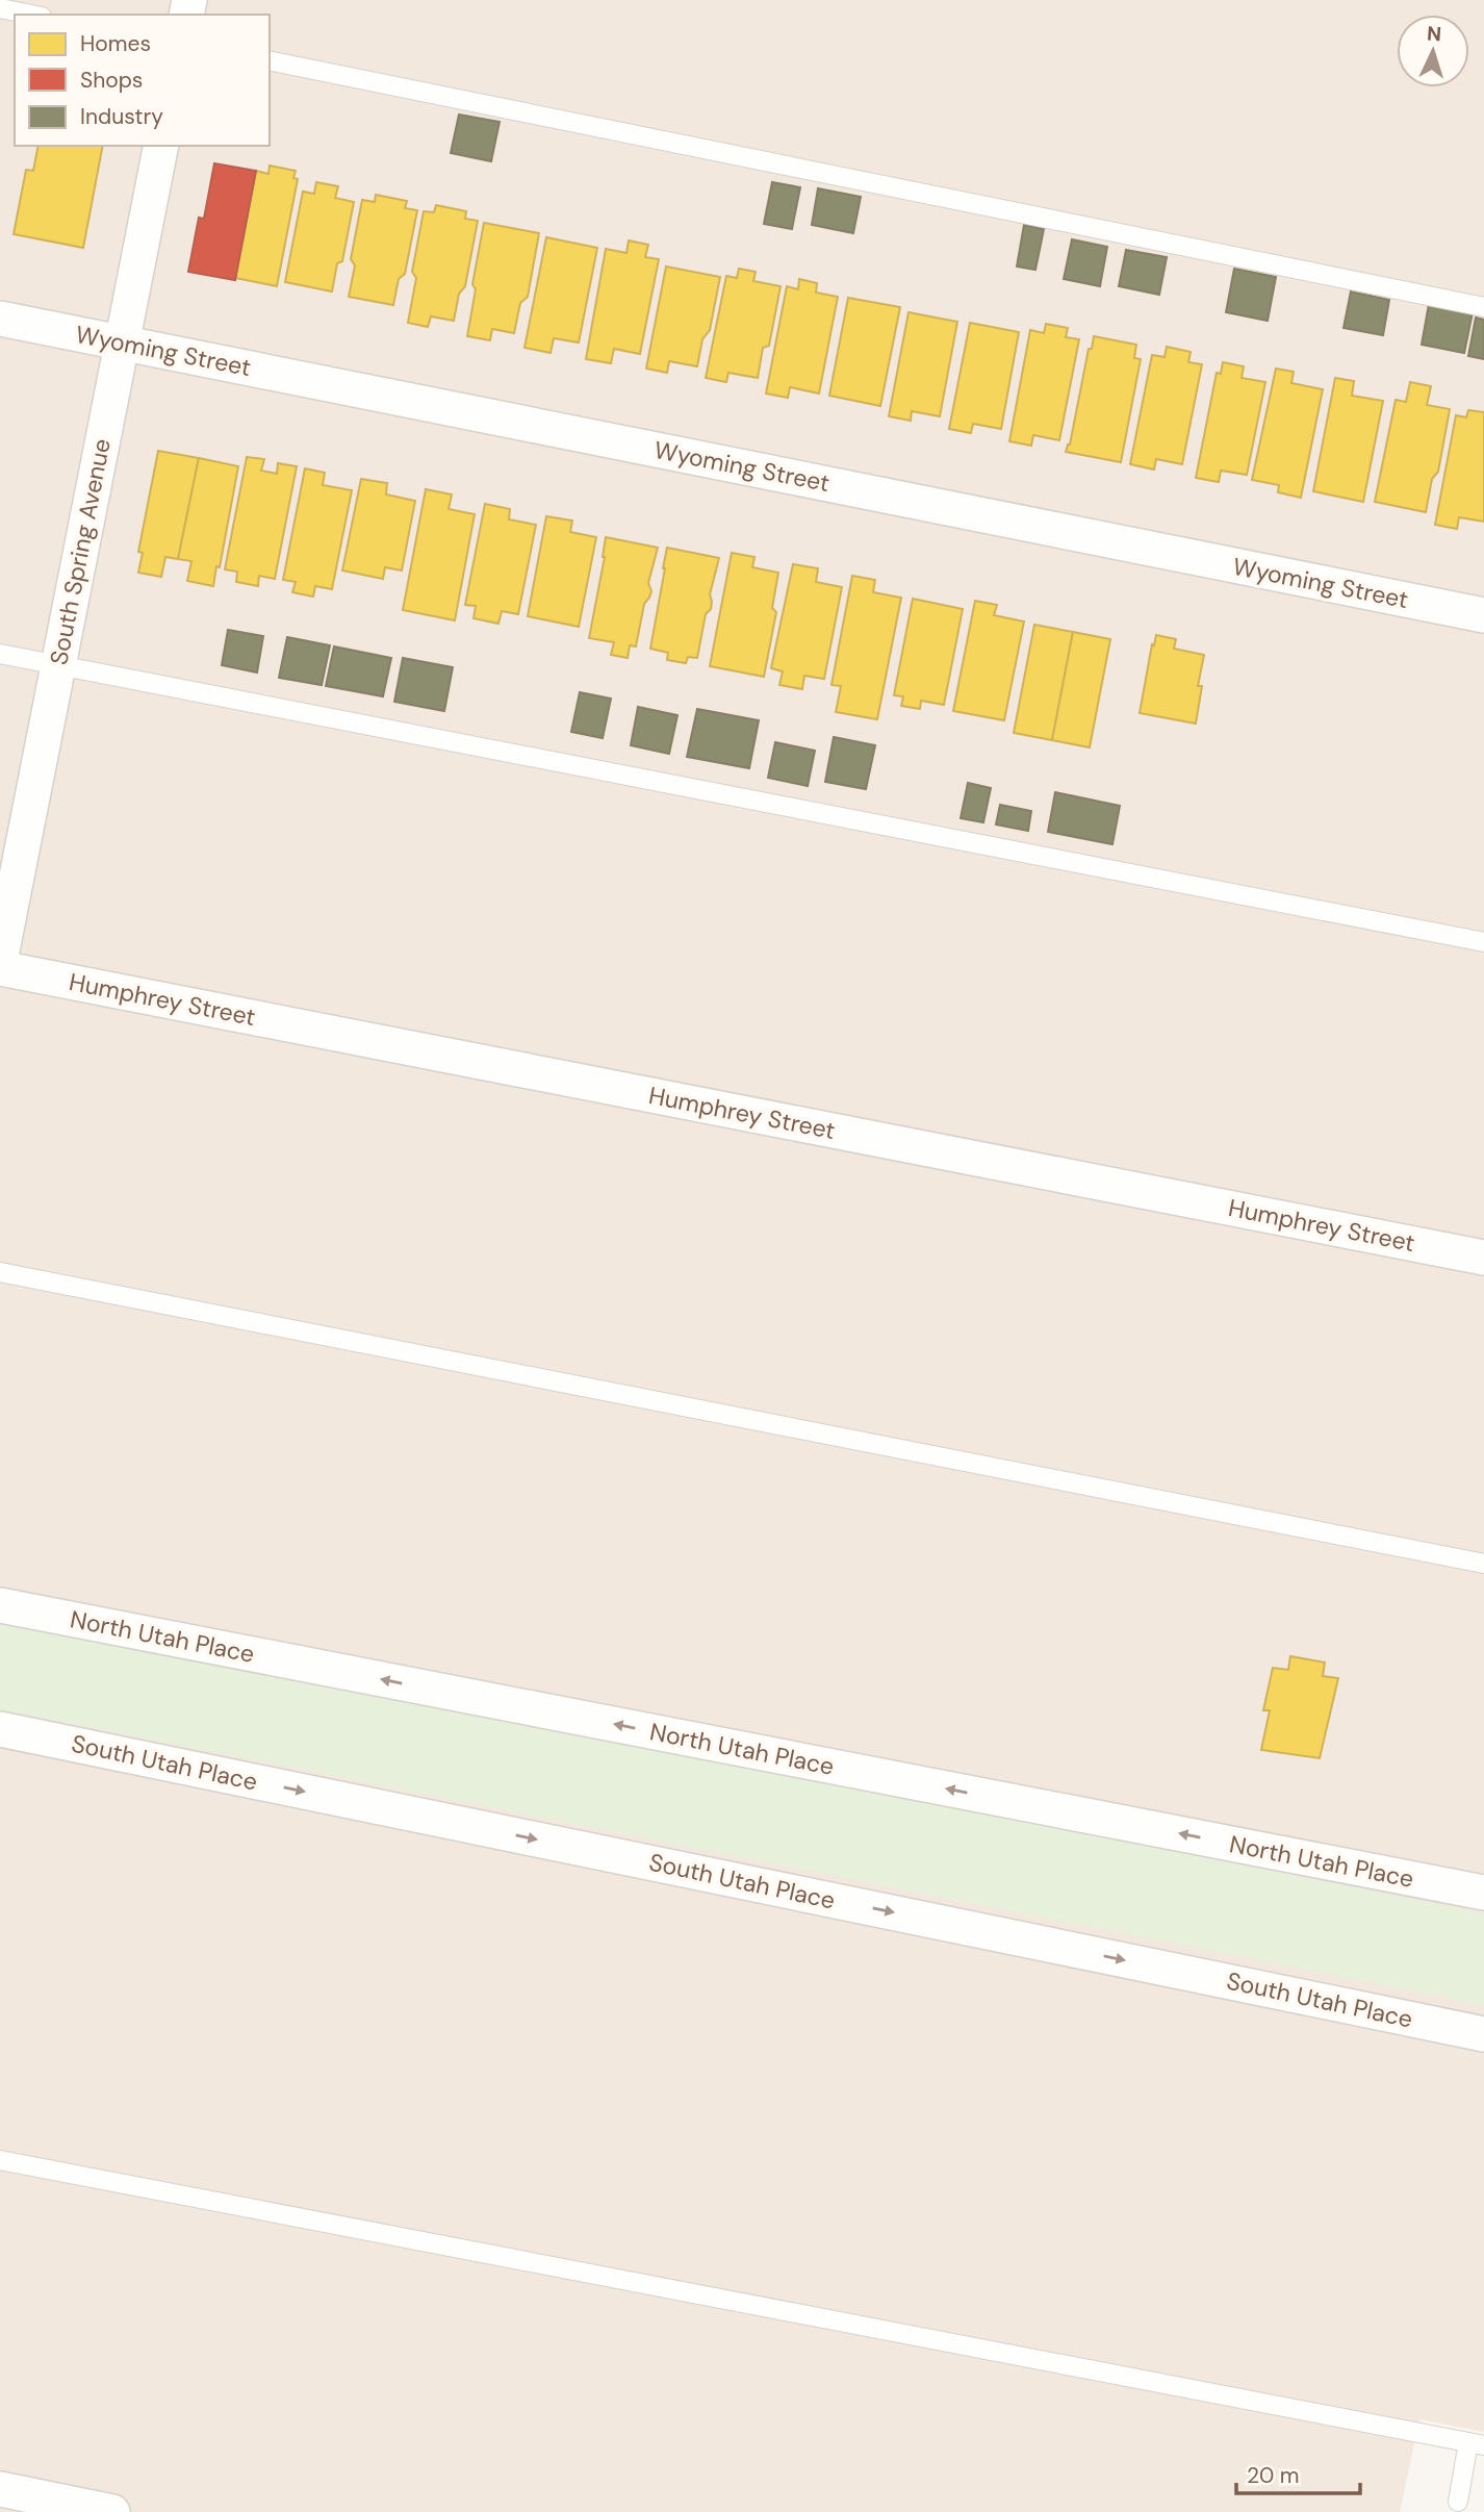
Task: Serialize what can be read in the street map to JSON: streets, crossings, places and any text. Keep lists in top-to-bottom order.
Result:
{
  "streets": {
    "street": [
      "Wyoming Street",
      "South Spring Avenue",
      "Humphrey Street",
      "North Utah Place",
      "South Utah Place"
    ]
  },
  "crossings": [
    ["Wyoming Street", "South Spring Avenue"]
  ],
  "one_way": ["North Utah Place", "South Utah Place"],
  "legend": ["Homes", "Shops", "Industry"],
  "scale_bar": "20 m",
  "north": "top"
}
